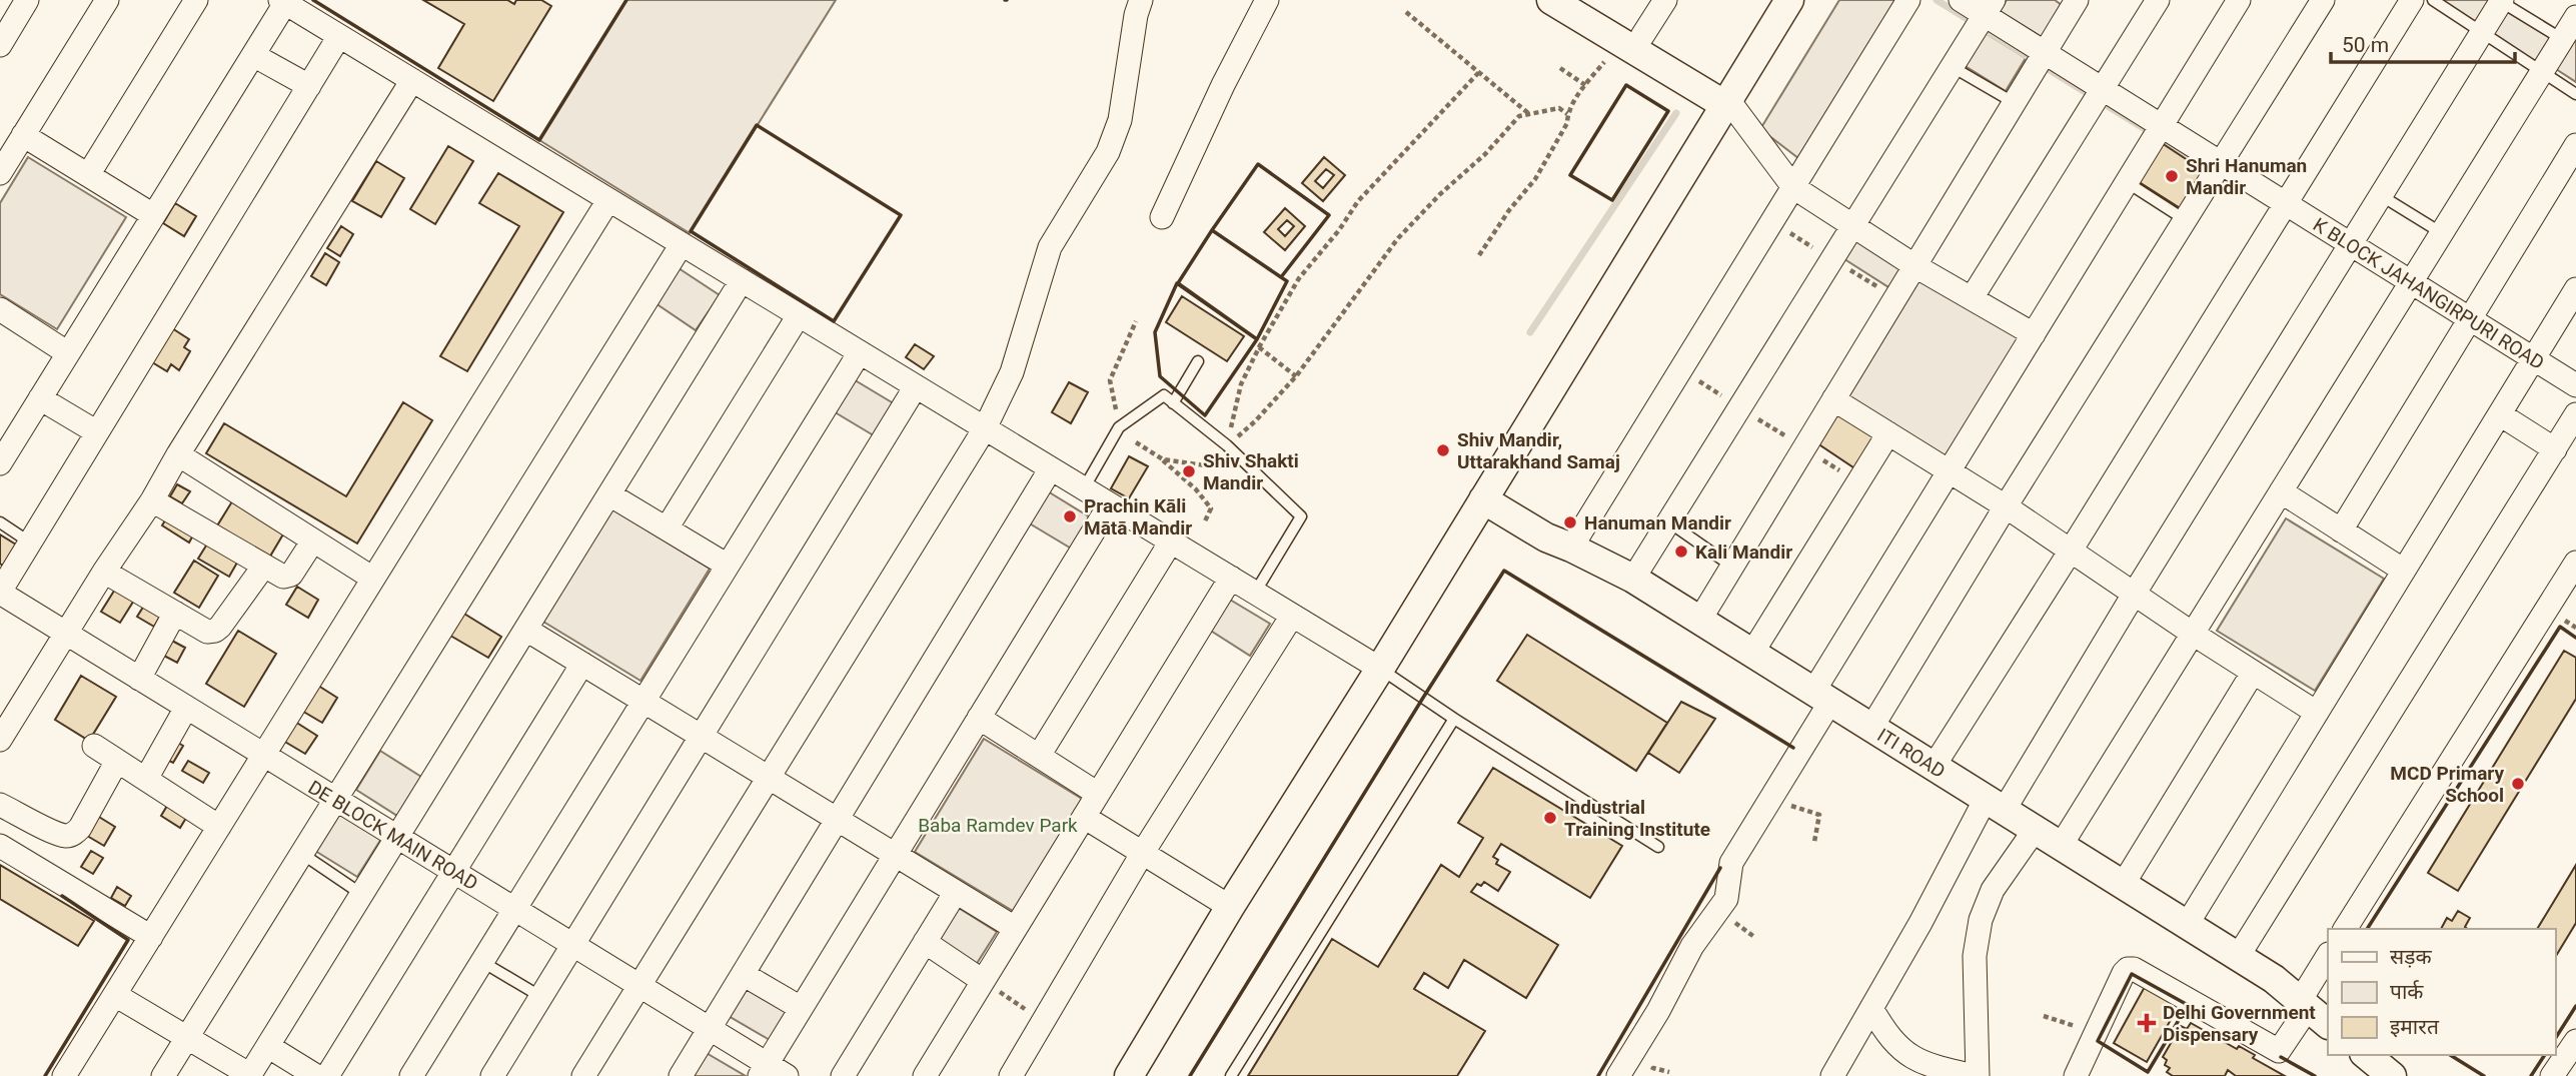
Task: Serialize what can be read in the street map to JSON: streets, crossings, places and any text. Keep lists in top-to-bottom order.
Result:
{
  "streets": {
    "street": ["K BLOCK JAHANGIRPURI ROAD", "ITI ROAD", "DE BLOCK MAIN ROAD"]
  },
  "parks": ["Baba Ramdev Park"],
  "places": {
    "other": [
      "Shri Hanuman Mandir",
      "Shiv Mandir, Uttarakhand Samaj",
      "Shiv Shakti Mandir",
      "Prachin Kāli Mātā Mandir",
      "Hanuman Mandir",
      "Kali Mandir",
      "MCD Primary School",
      "Industrial Training Institute"
    ],
    "health": ["Delhi Government Dispensary"]
  },
  "legend": ["सड़क", "पार्क", "इमारत"],
  "scale_bar": "50 m"
}
